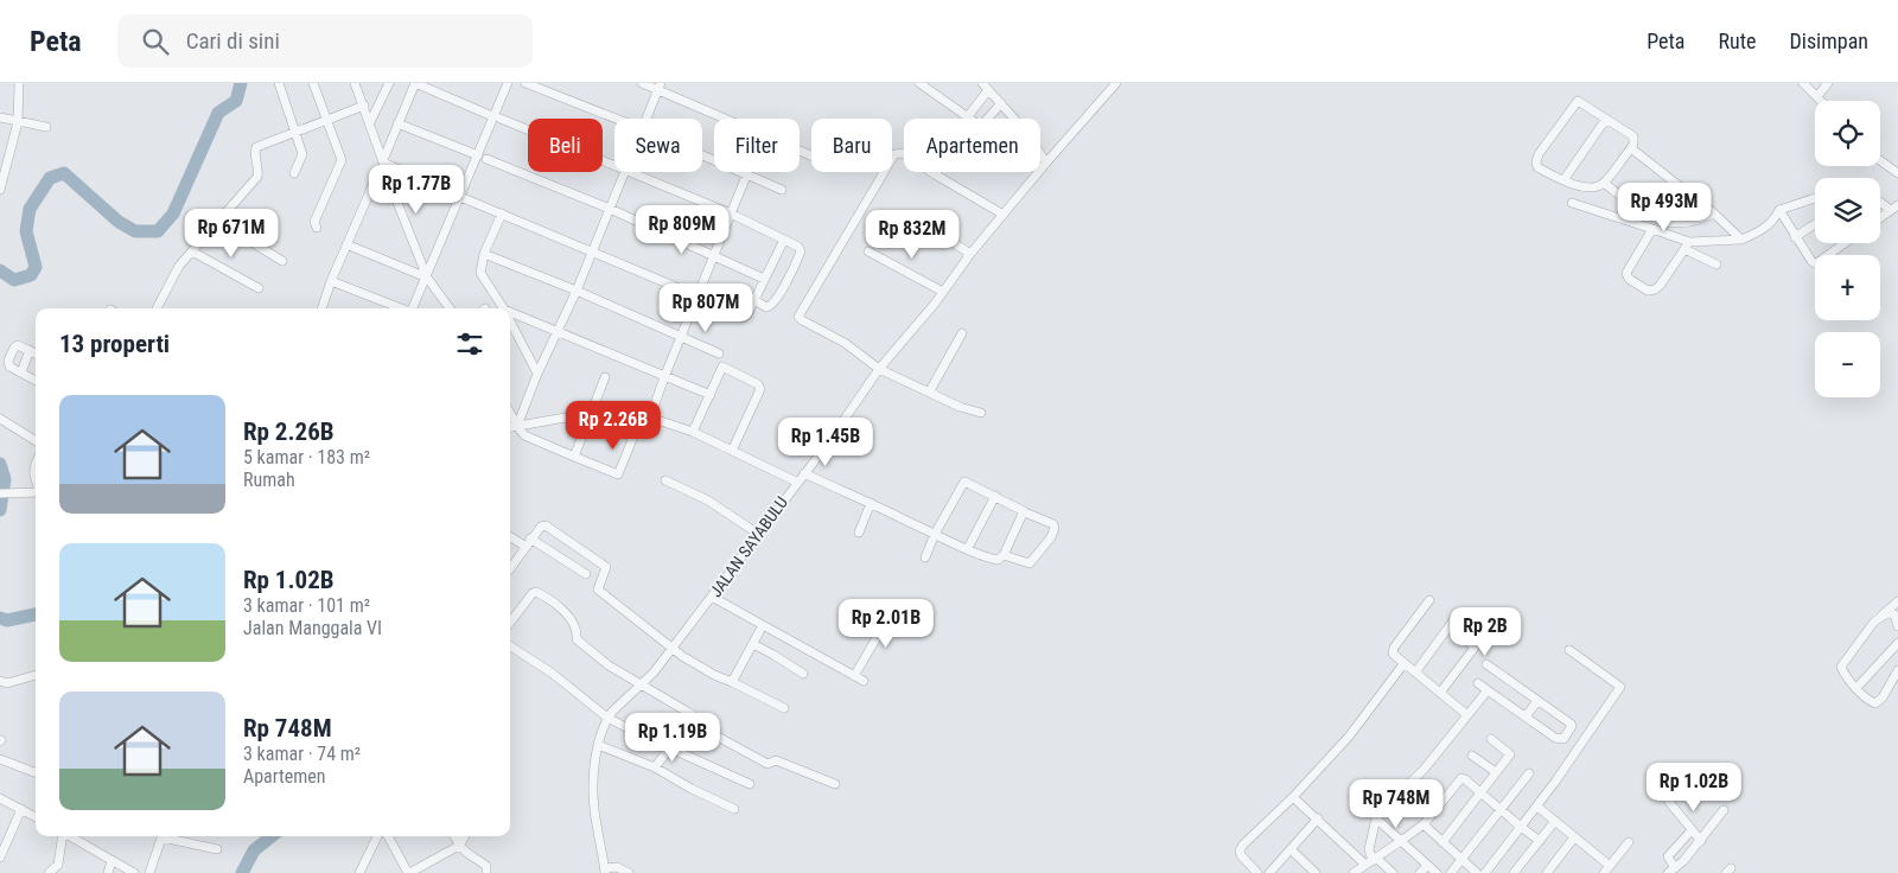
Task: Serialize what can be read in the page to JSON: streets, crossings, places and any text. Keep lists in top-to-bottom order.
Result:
{
  "streets": {
    "street": ["JALAN SAYABULU"]
  },
  "page": {
    "header": "Peta",
    "search": "Cari di sini",
    "nav": ["Peta", "Rute", "Disimpan"],
    "map_buttons": ["+", "−"],
    "chip": [
      "Beli",
      "Sewa",
      "Filter",
      "Baru",
      "Apartemen"
    ],
    "price": [
      "Rp 1.77B",
      "Rp 493M",
      "Rp 809M",
      "Rp 671M",
      "Rp 832M",
      "Rp 807M",
      "Rp 2.26B",
      "Rp 1.45B",
      "Rp 2.01B",
      "Rp 2B",
      "Rp 1.19B",
      "Rp 1.02B",
      "Rp 748M"
    ],
    "heading": "13 properti",
    "list": [
      {
        "name": "Rp 2.26B",
        "note": "5 kamar · 183 m² · Rumah"
      },
      {
        "name": "Rp 1.02B",
        "note": "3 kamar · 101 m² · Jalan Manggala VI"
      },
      {
        "name": "Rp 748M",
        "note": "3 kamar · 74 m² · Apartemen"
      }
    ]
  }
}
